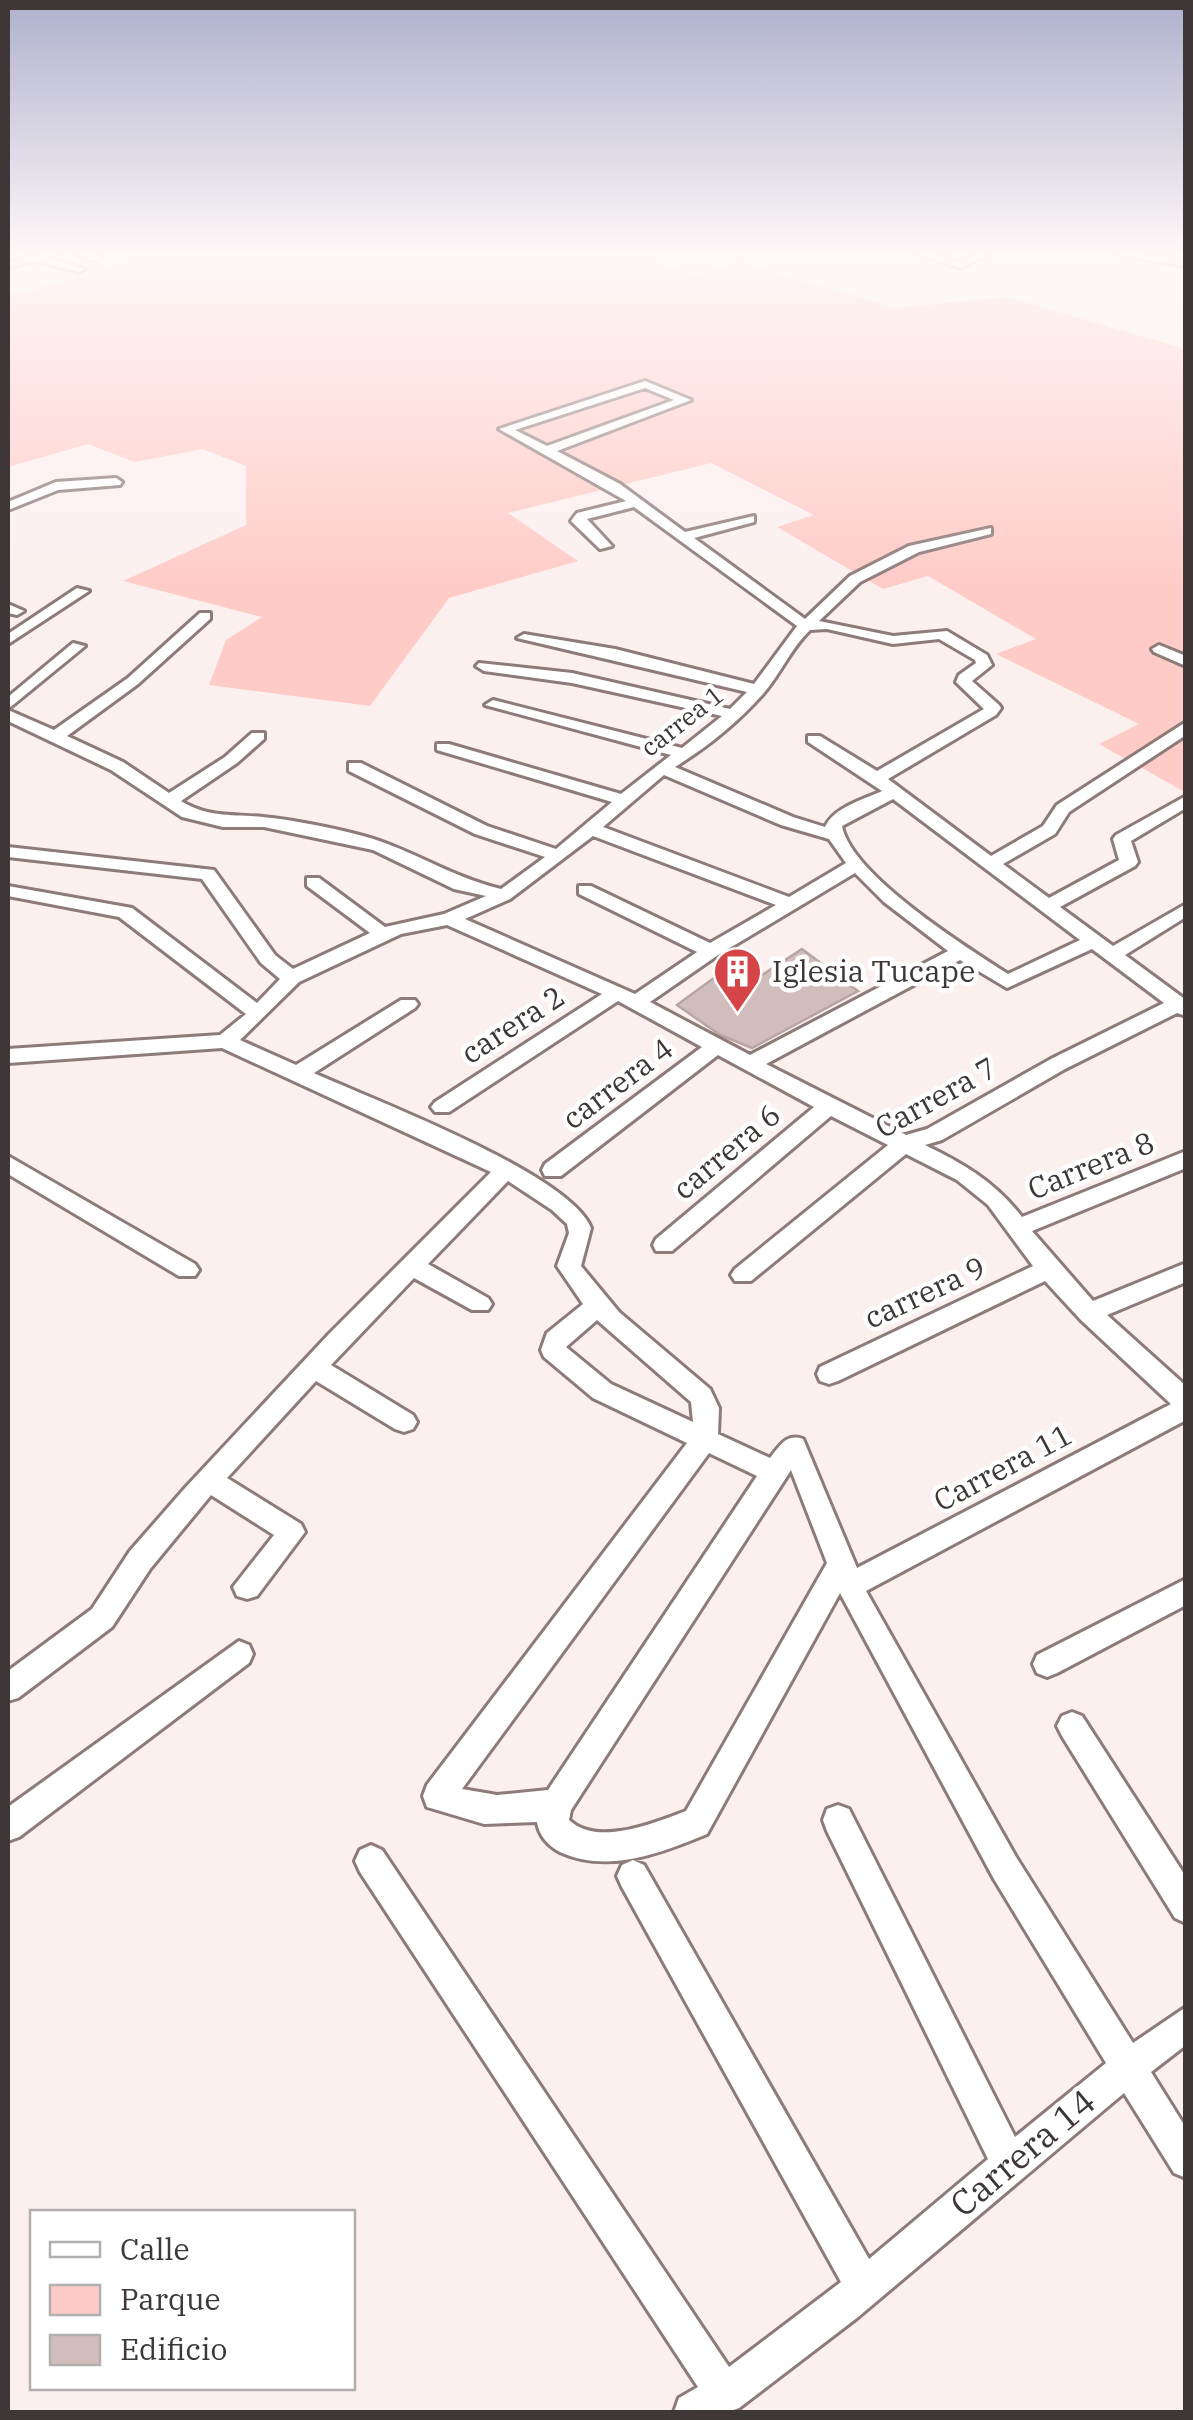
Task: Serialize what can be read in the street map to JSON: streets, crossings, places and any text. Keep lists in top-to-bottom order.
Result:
{
  "streets": {
    "street": [
      "carrea 1",
      "carera 2",
      "carrera 4",
      "Carrera 7",
      "carrera 6",
      "Carrera 8",
      "carrera 9",
      "Carrera 11",
      "Carrera 14"
    ]
  },
  "places": {
    "building": ["Iglesia Tucape"]
  },
  "legend": ["Calle", "Parque", "Edificio"]
}
